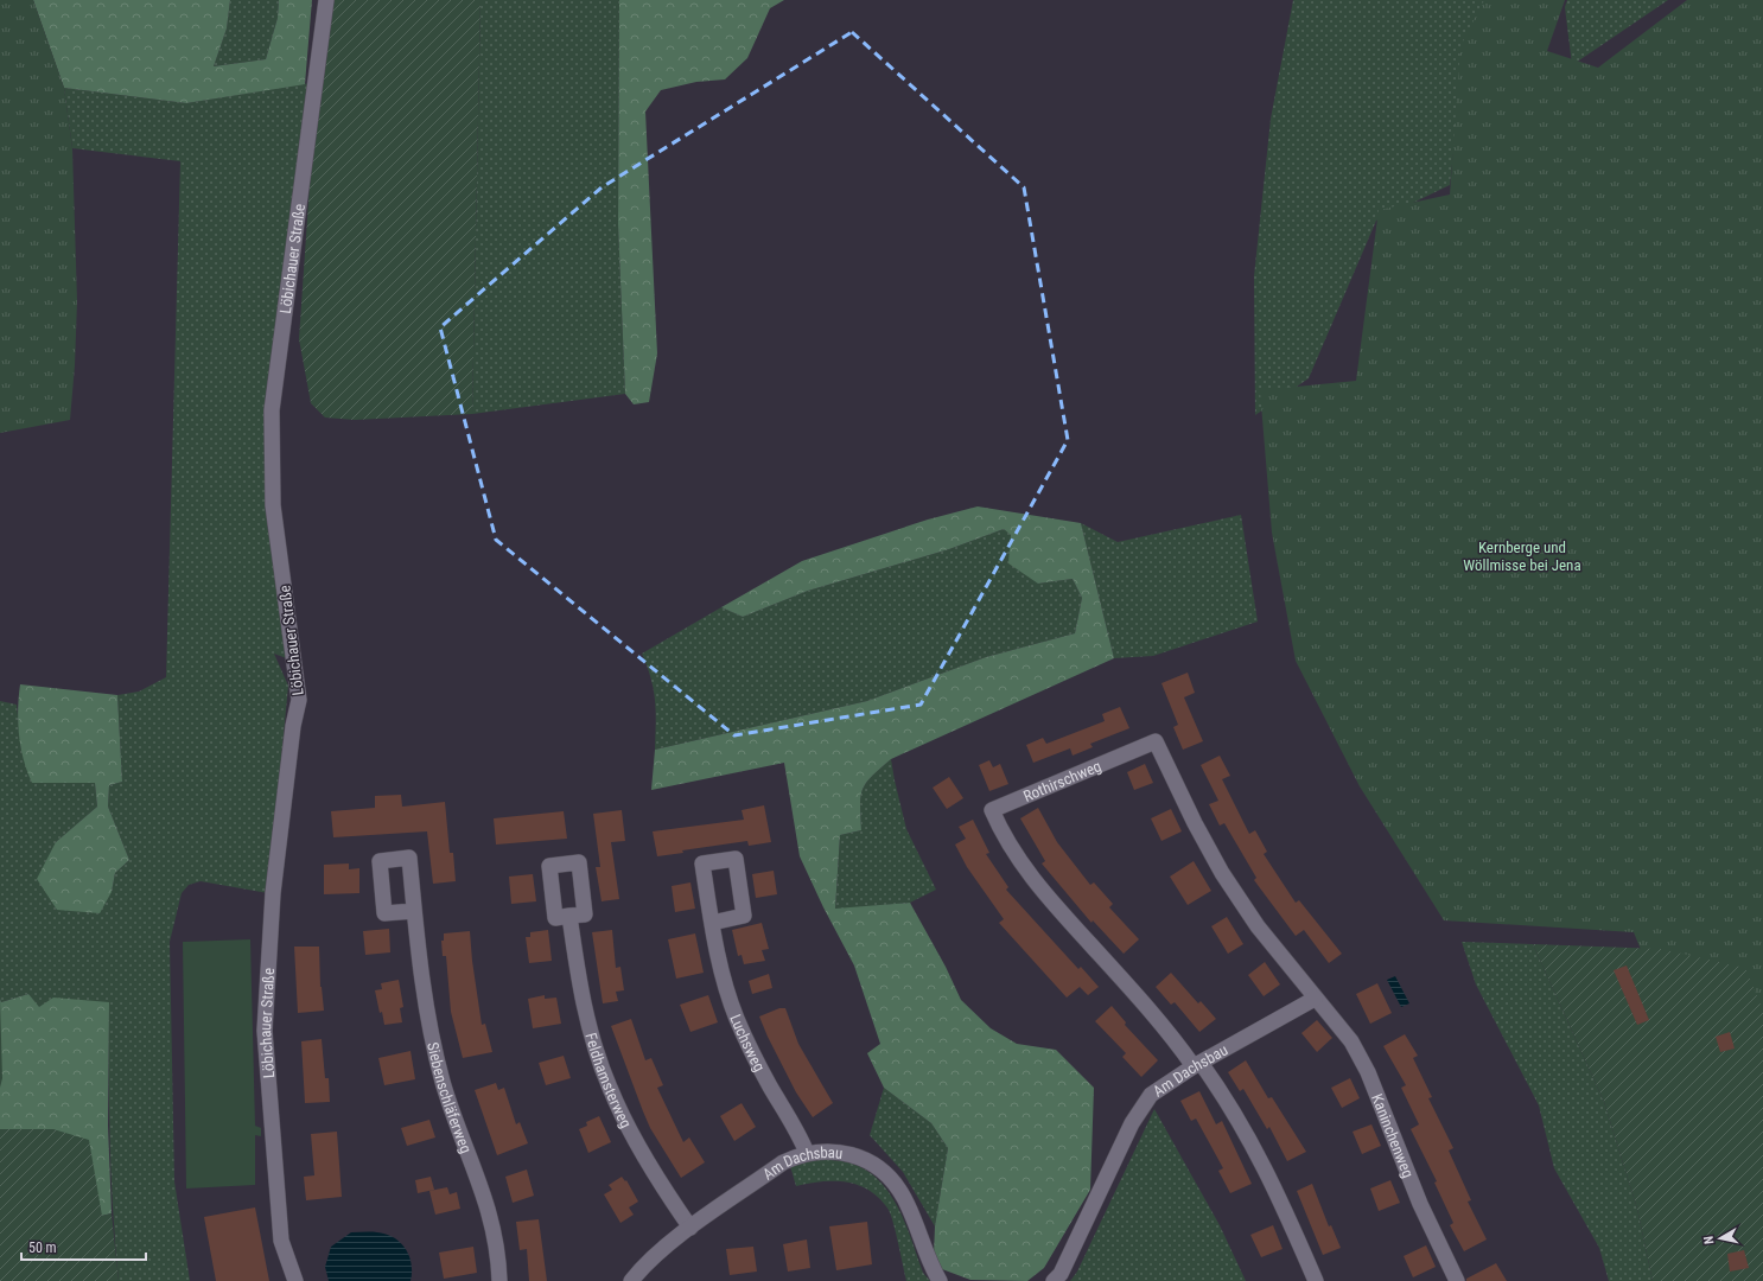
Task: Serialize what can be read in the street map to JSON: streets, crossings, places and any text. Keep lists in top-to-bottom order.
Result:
{
  "streets": {
    "street": [
      "Löbichauer Straße",
      "Rothirschweg",
      "Luchsweg",
      "Am Dachsbau",
      "Feldhamsterweg",
      "Siebenschläferweg",
      "Kaninchenweg"
    ]
  },
  "crossings": [
    ["Rothirschweg", "Am Dachsbau"],
    ["Rothirschweg", "Kaninchenweg"],
    ["Luchsweg", "Am Dachsbau"],
    ["Am Dachsbau", "Feldhamsterweg"],
    ["Am Dachsbau", "Kaninchenweg"]
  ],
  "parks": ["Kernberge und Wöllmisse bei Jena"],
  "scale_bar": "50 m",
  "north": "left"
}
